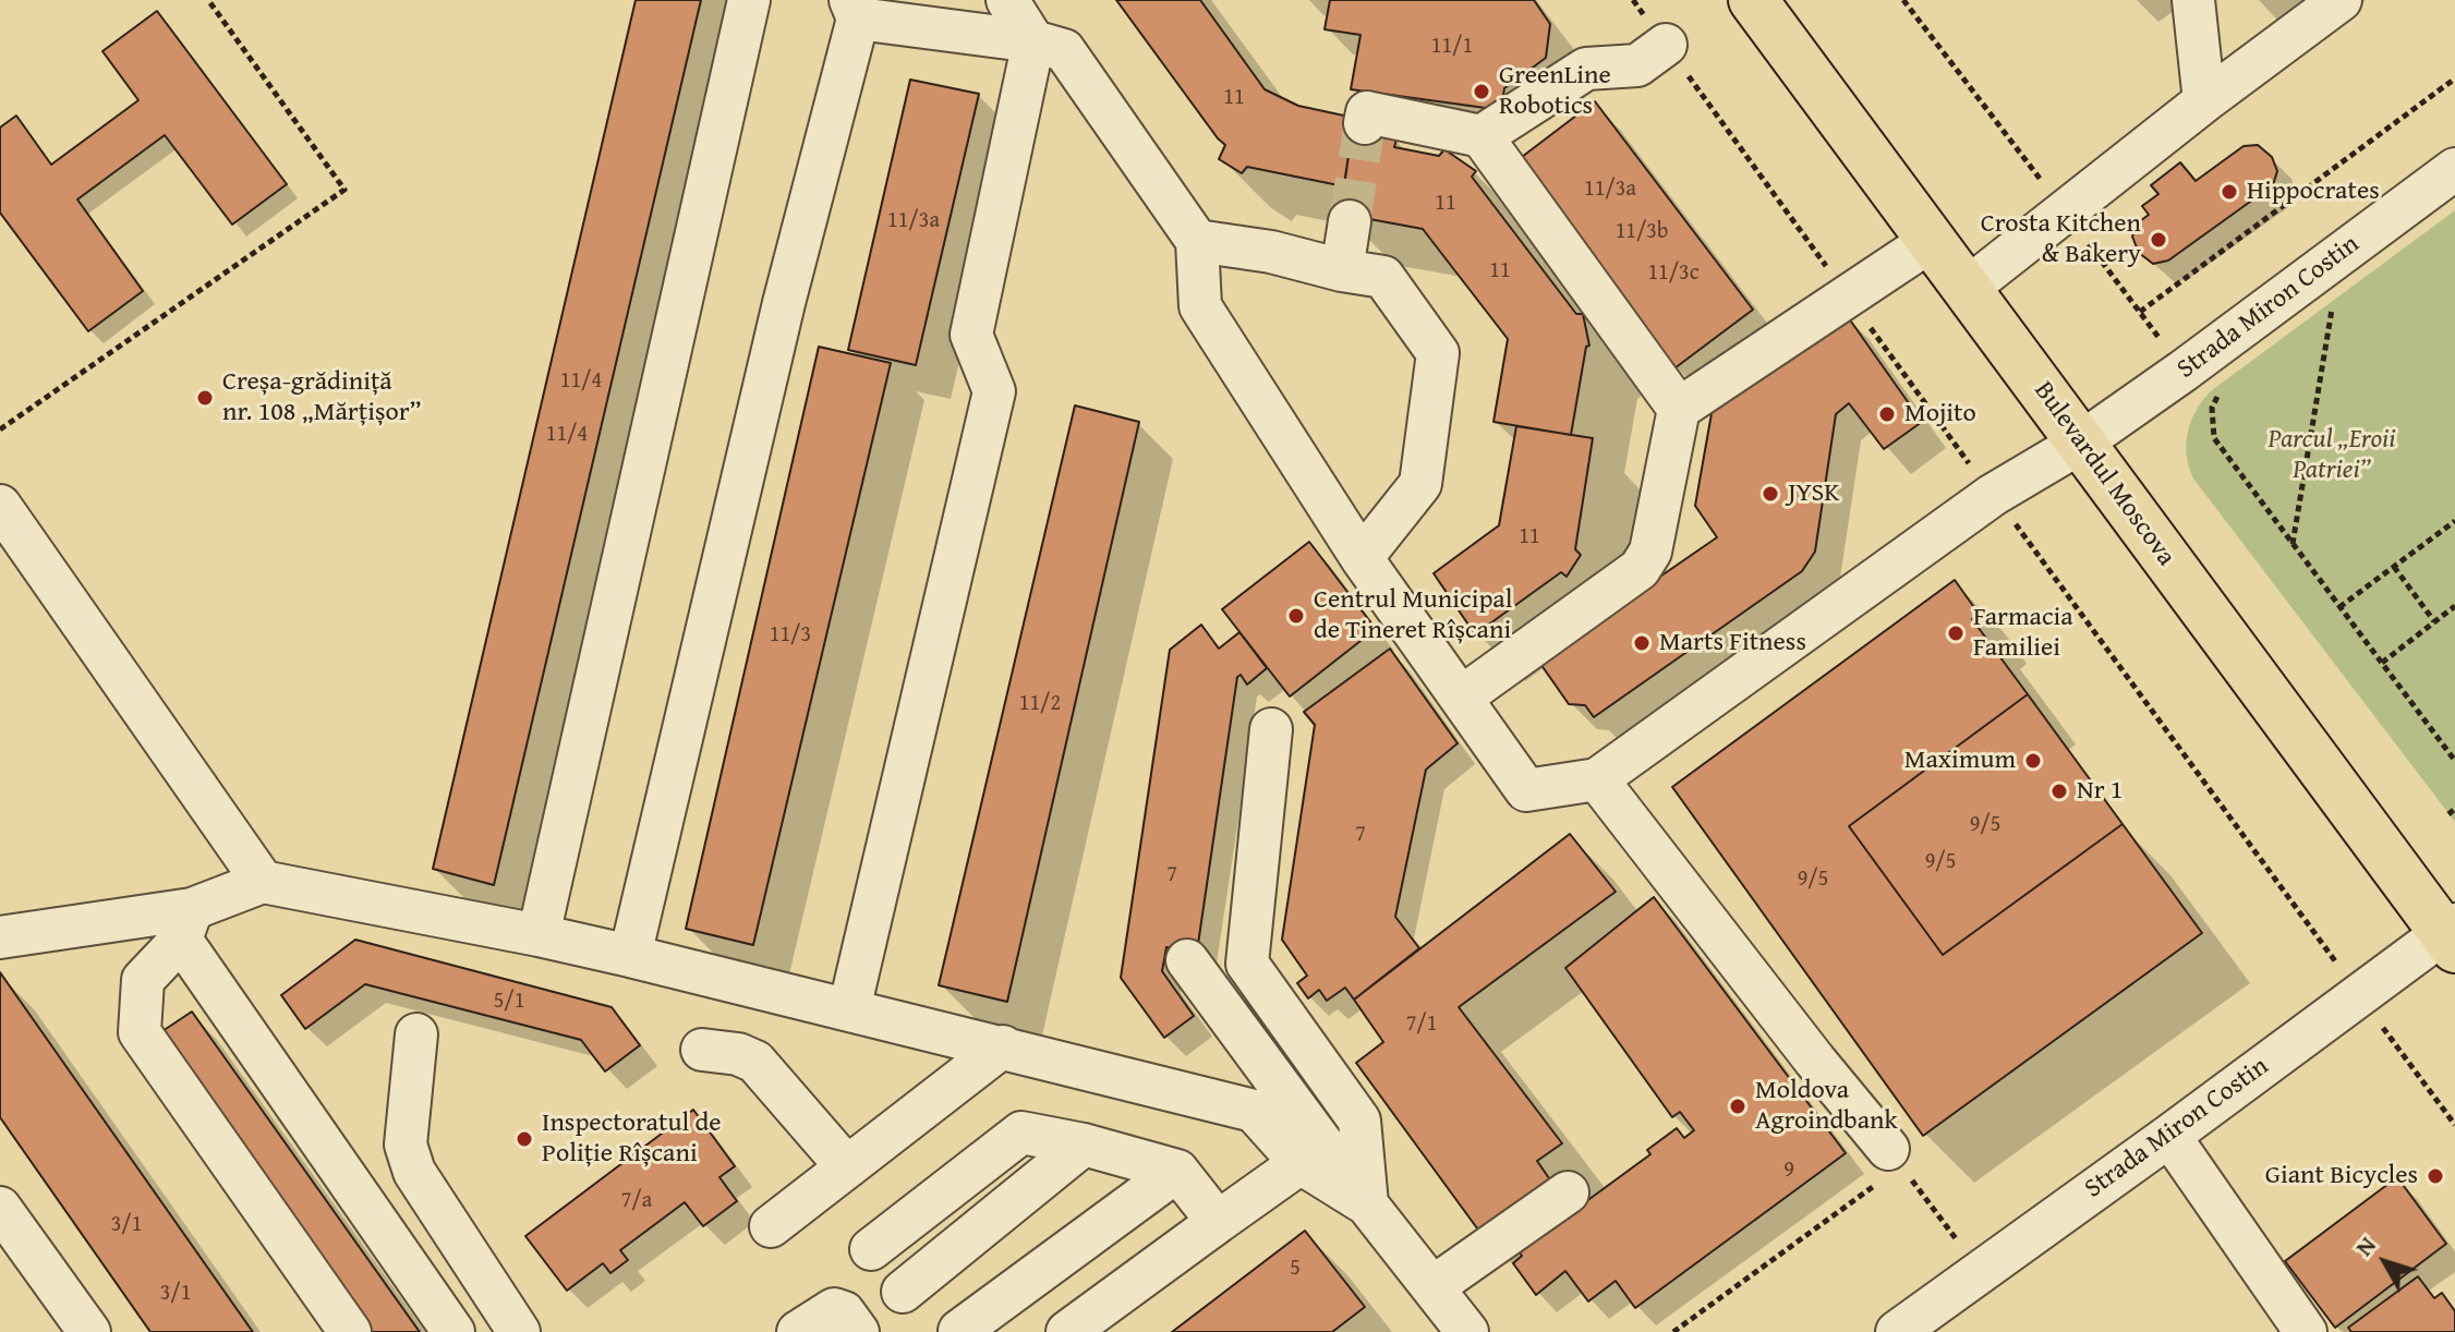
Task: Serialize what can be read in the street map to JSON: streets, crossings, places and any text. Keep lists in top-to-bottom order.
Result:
{
  "streets": {
    "main road": ["Bulevardul Moscova"],
    "street": ["Strada Miron Costin"]
  },
  "crossings": [
    ["Strada Miron Costin", "Bulevardul Moscova"]
  ],
  "parks": ["Parcul „Eroii Patriei”"],
  "places": [
    "GreenLine Robotics",
    "Hippocrates",
    "Crosta Kitchen & Bakery",
    "Creșa-grădiniță nr. 108 „Mărțișor”",
    "Mojito",
    "JYSK",
    "Centrul Municipal de Tineret Rîșcani",
    "Farmacia Familiei",
    "Marts Fitness",
    "Maximum",
    "Nr 1",
    "Moldova Agroindbank",
    "Inspectoratul de Poliție Rîșcani",
    "Giant Bicycles"
  ],
  "house_numbers": [
    "11/1",
    "11",
    "11/3a",
    "11",
    "11/3a",
    "11/3b",
    "11",
    "11/3c",
    "11/4",
    "11/4",
    "11",
    "11/3",
    "11/2",
    "9/5",
    "7",
    "9/5",
    "7",
    "9/5",
    "5/1",
    "7/1",
    "9",
    "7/a",
    "3/1",
    "5",
    "3/1"
  ],
  "north": "top left"
}
